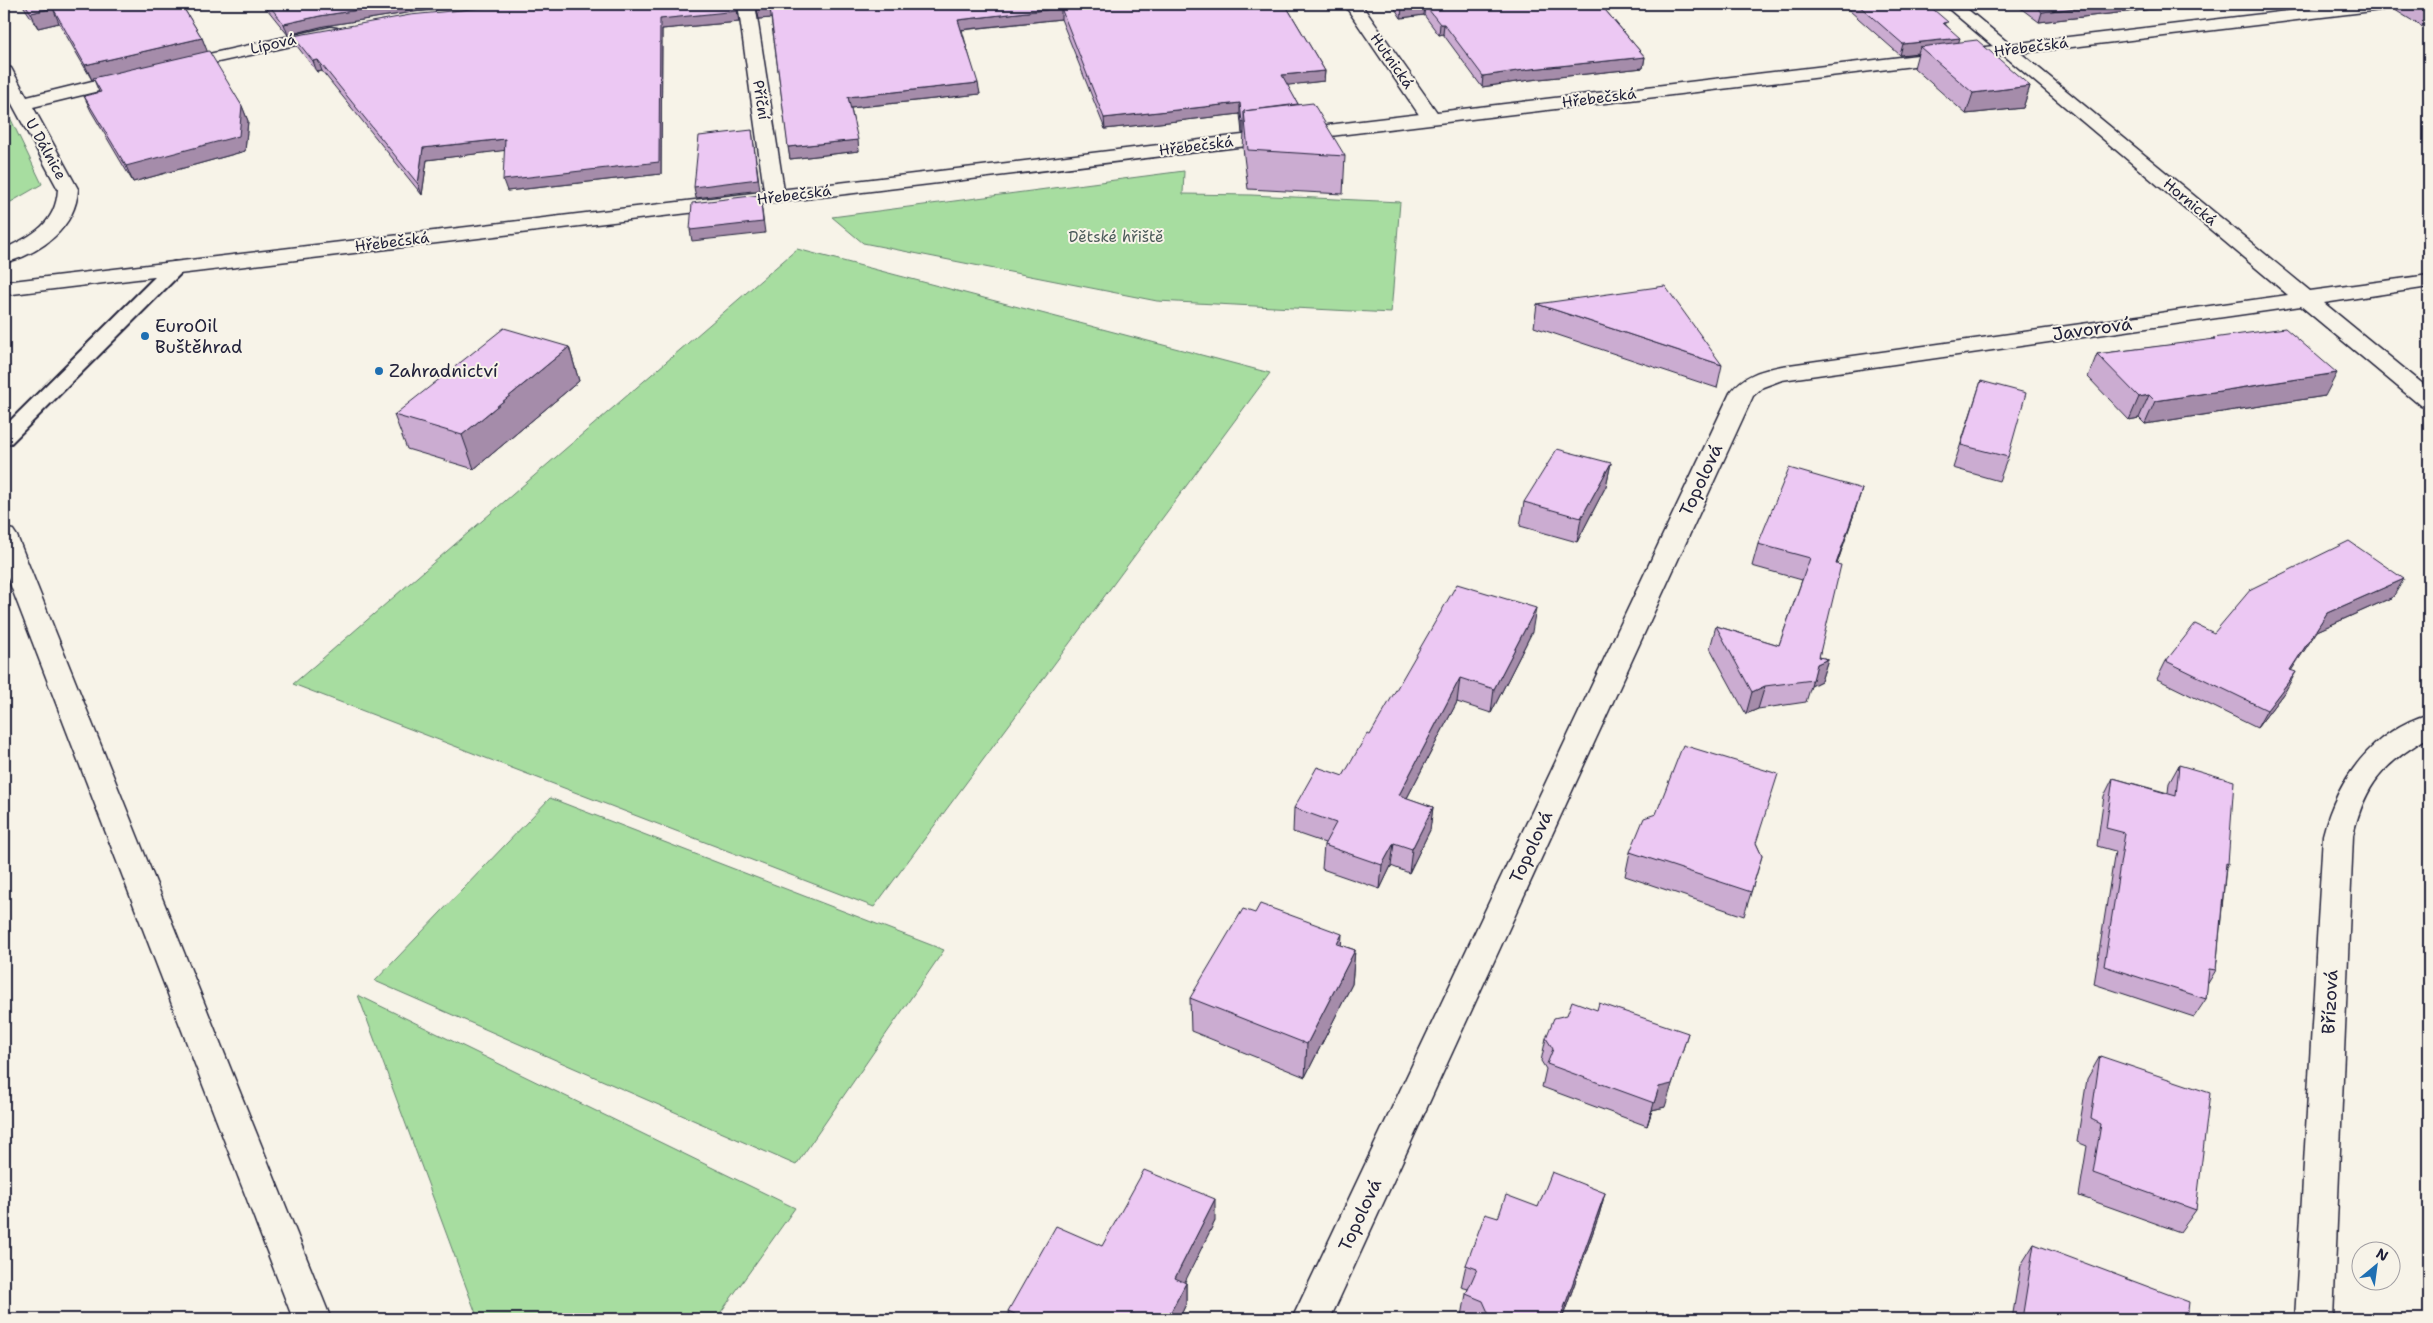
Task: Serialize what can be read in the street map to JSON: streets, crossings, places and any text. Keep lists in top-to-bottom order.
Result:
{
  "streets": {
    "street": [
      "Lípová",
      "Hřebečská",
      "Hutnická",
      "Příční",
      "U Dálnice",
      "Hornická",
      "Javorová",
      "Topolová",
      "Břízová"
    ]
  },
  "crossings": [
    ["Lípová", "U Dálnice"],
    ["Hřebečská", "Hutnická"],
    ["Hřebečská", "Příční"],
    ["Hřebečská", "Hornická"],
    ["Hornická", "Javorová"],
    ["Javorová", "Topolová"]
  ],
  "parks": ["Dětské hřiště"],
  "places": ["EuroOil Buštěhrad", "Zahradnictví"],
  "north": "top right"
}
